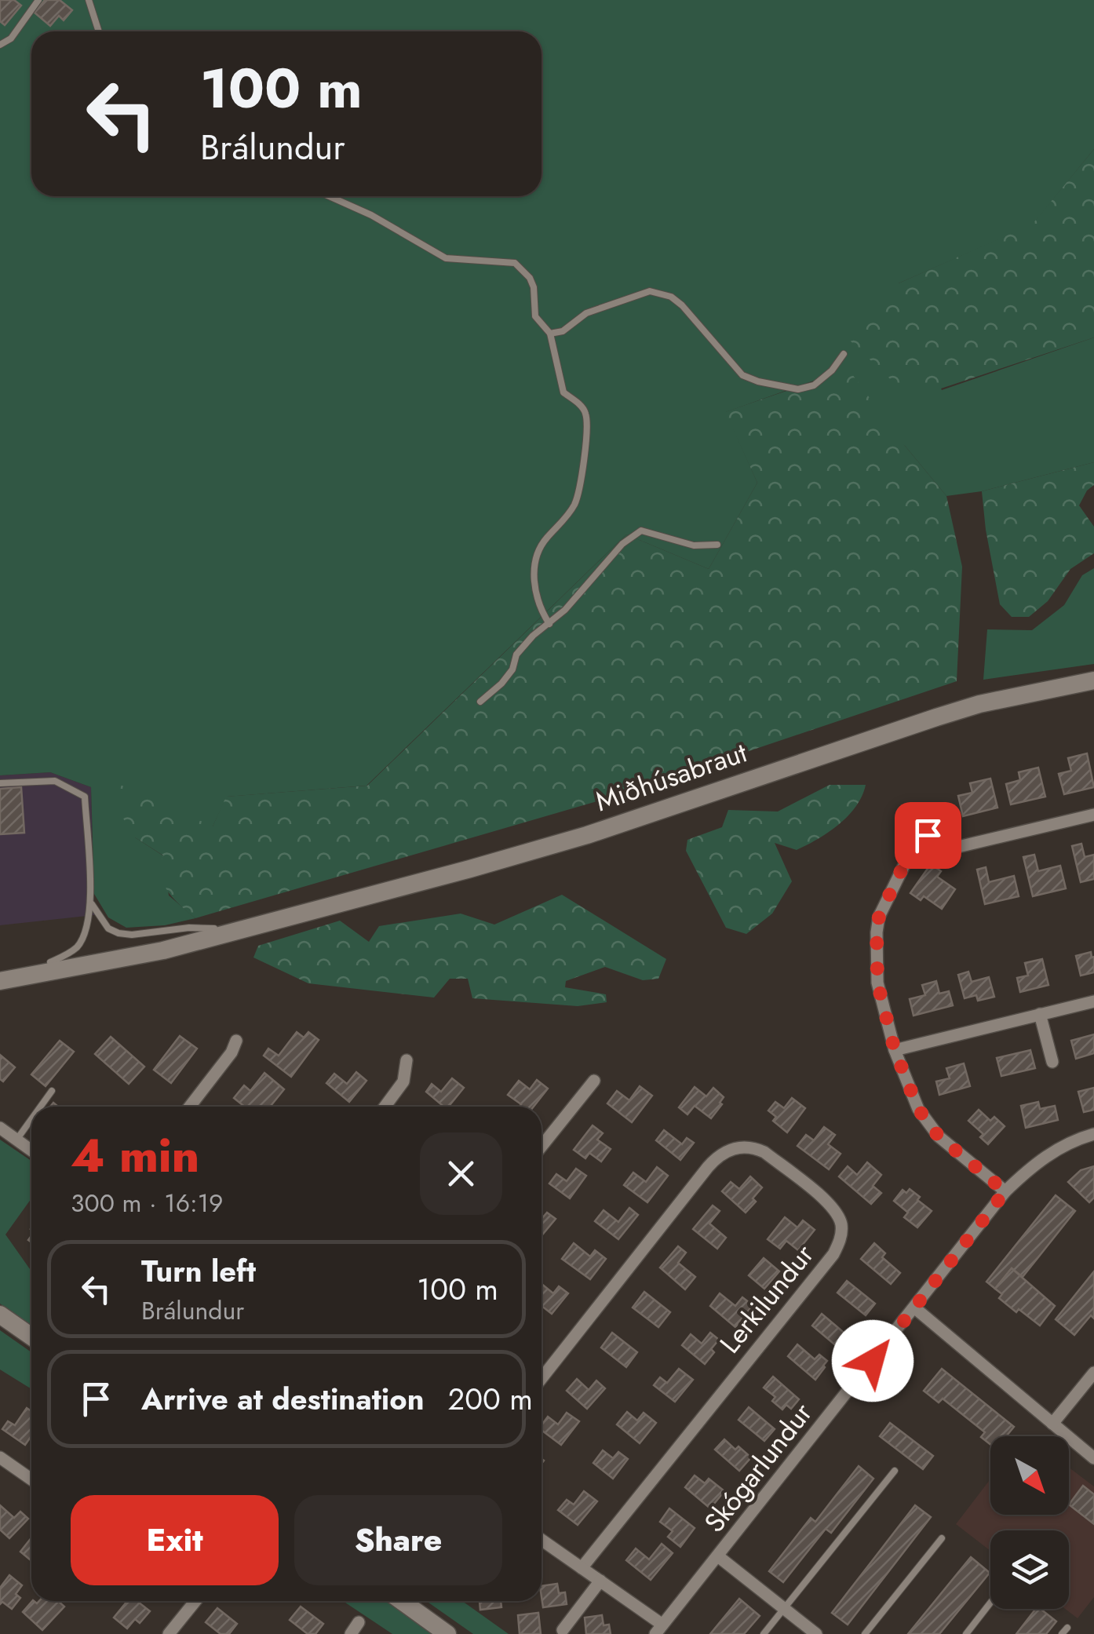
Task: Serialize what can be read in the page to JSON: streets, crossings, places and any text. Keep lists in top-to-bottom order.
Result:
{
  "streets": {
    "street": ["Miðhúsabraut", "Lerkilundur", "Skógarlundur"]
  },
  "north": "bottom right",
  "page": {
    "turn": ["100 m", "Brálundur"],
    "heading": ["4 min", "300 m · 16:19"],
    "list": [
      {
        "name": "Turn left",
        "note": "Brálundur",
        "value": "100 m"
      },
      {
        "name": "Arrive at destination",
        "value": "200 m"
      }
    ],
    "buttons": ["Exit", "Share"]
  }
}
